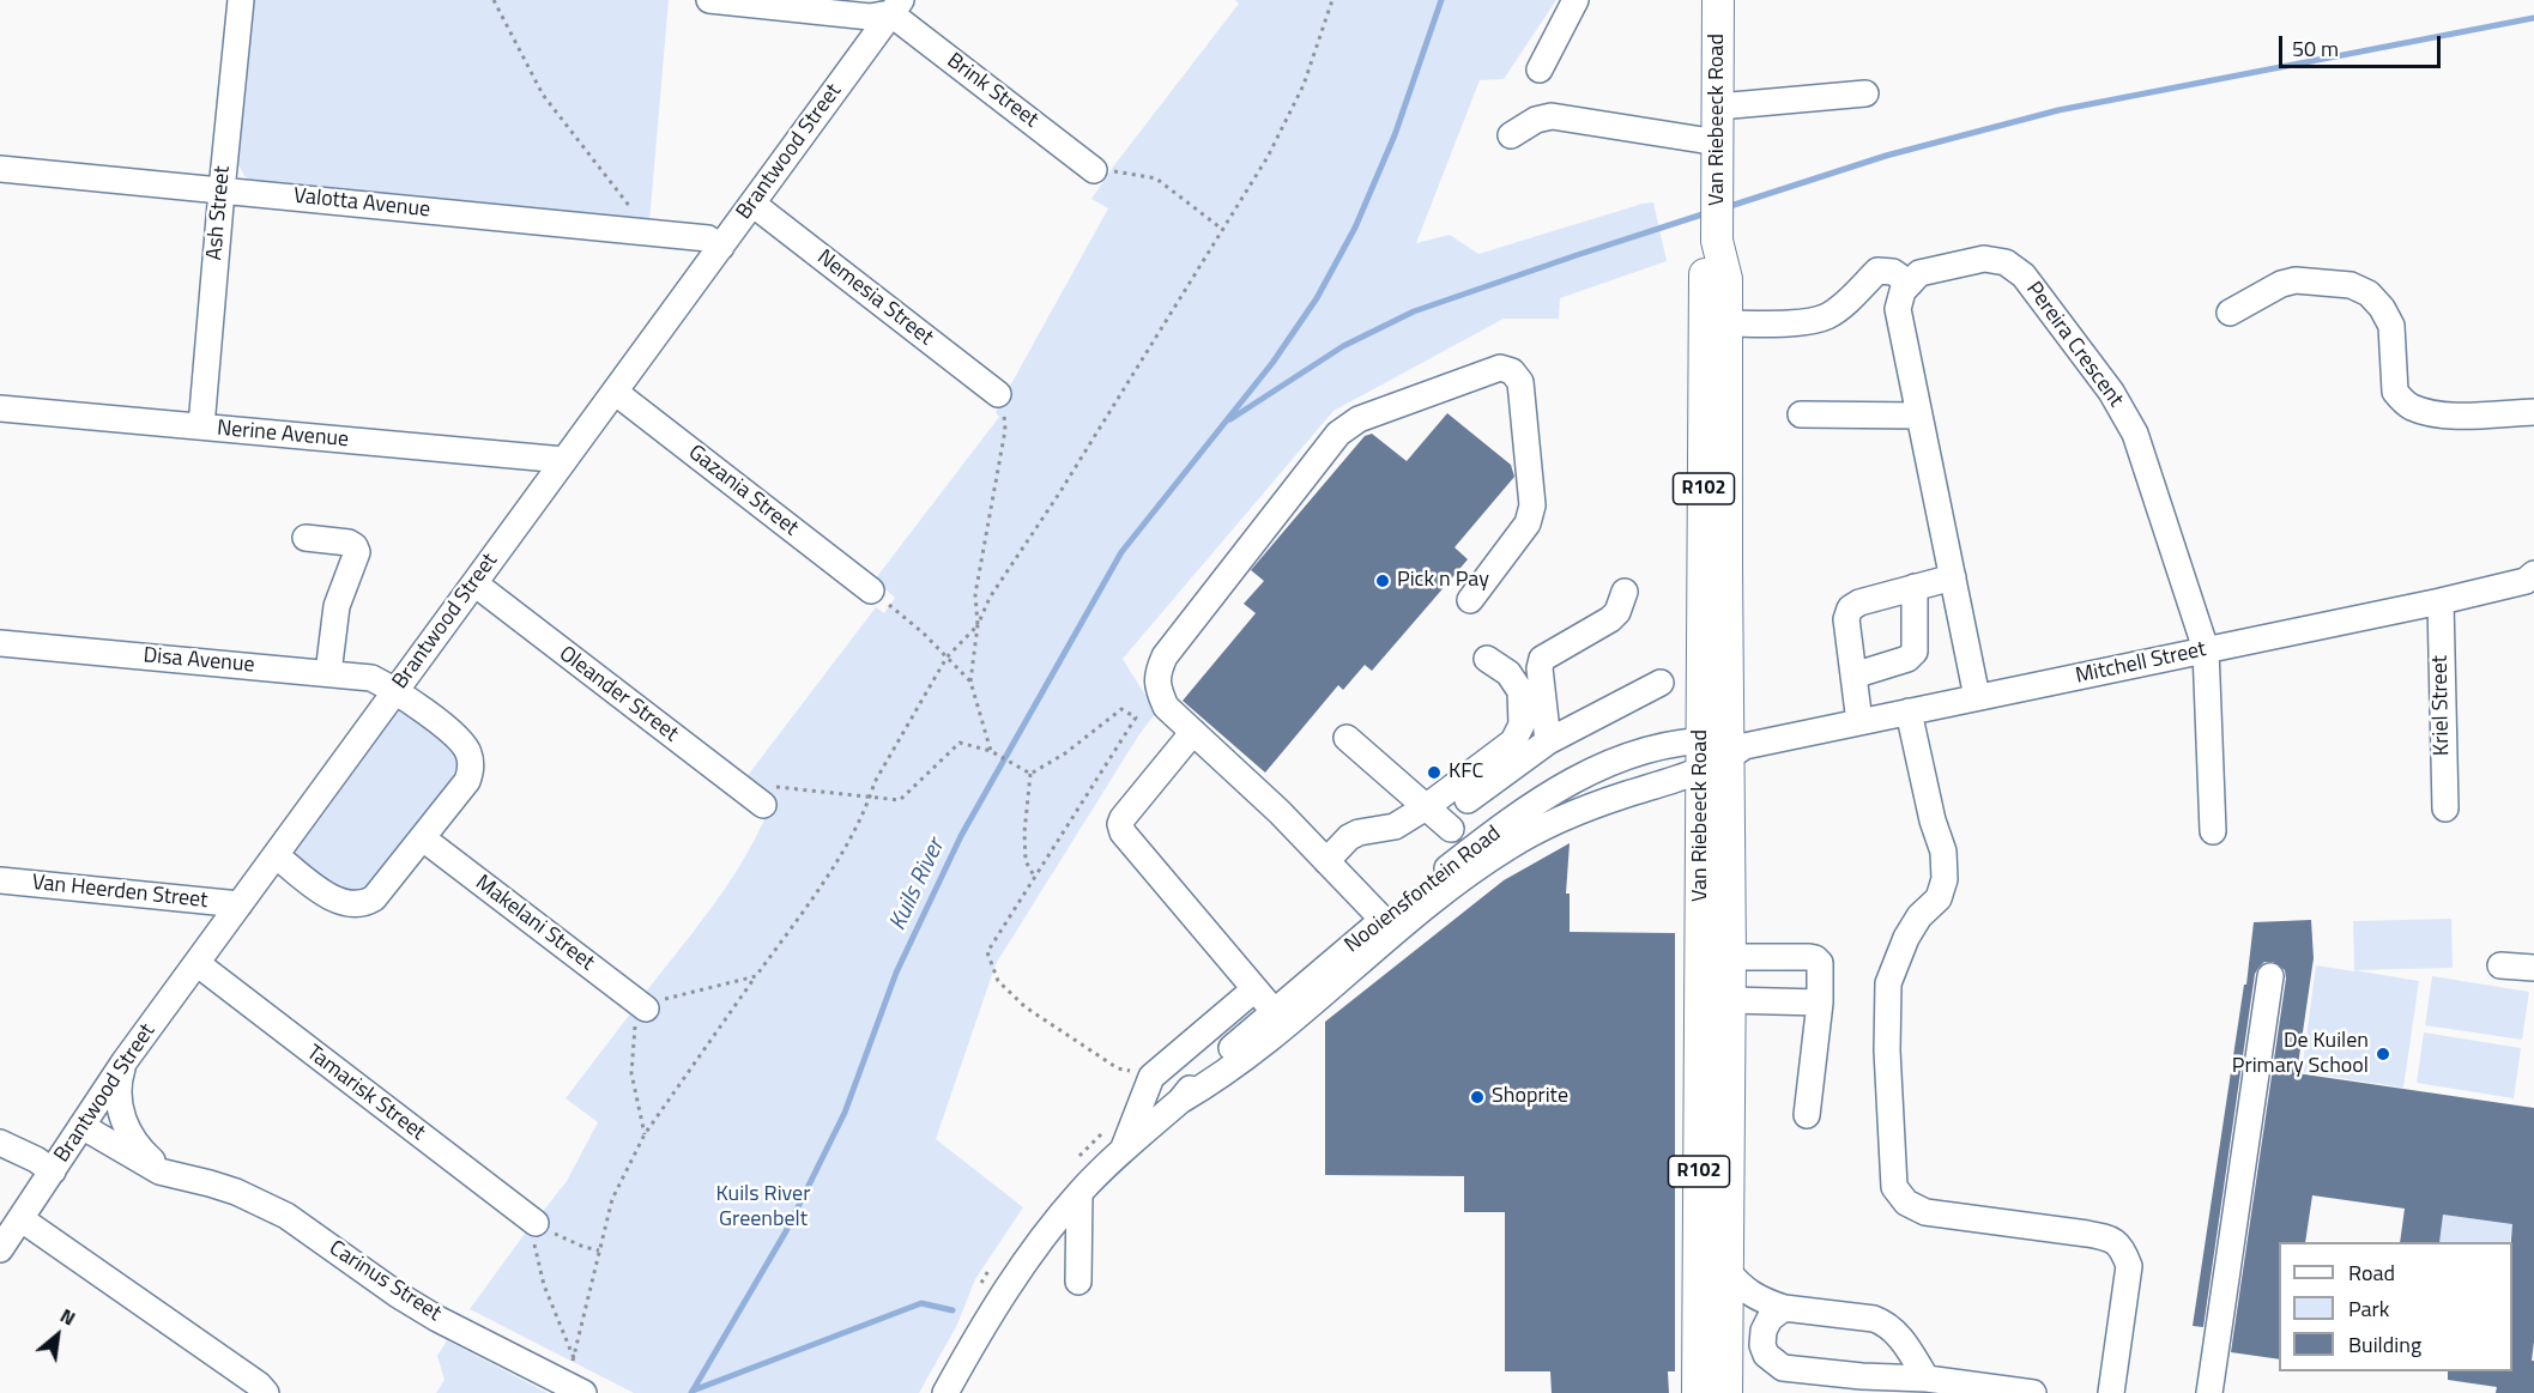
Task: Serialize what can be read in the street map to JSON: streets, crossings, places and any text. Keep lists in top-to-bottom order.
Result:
{
  "streets": {
    "main road": ["Van Riebeeck Road", "R102"],
    "street": [
      "Brink Street",
      "Brantwood Street",
      "Valotta Avenue",
      "Ash Street",
      "Nemesia Street",
      "Pereira Crescent",
      "Nerine Avenue",
      "Gazania Street",
      "Disa Avenue",
      "Mitchell Street",
      "Oleander Street",
      "Kriel Street",
      "Nooiensfontein Road",
      "Van Heerden Street",
      "Makelani Street",
      "Tamarisk Street",
      "Carinus Street"
    ]
  },
  "crossings": [
    ["Brink Street", "Brantwood Street"],
    ["Van Riebeeck Road", "Mitchell Street"],
    ["Van Riebeeck Road", "Nooiensfontein Road"],
    ["Brantwood Street", "Valotta Avenue"],
    ["Brantwood Street", "Nemesia Street"],
    ["Brantwood Street", "Nerine Avenue"],
    ["Brantwood Street", "Gazania Street"],
    ["Brantwood Street", "Disa Avenue"],
    ["Brantwood Street", "Oleander Street"],
    ["Brantwood Street", "Van Heerden Street"],
    ["Brantwood Street", "Tamarisk Street"],
    ["Brantwood Street", "Carinus Street"],
    ["Valotta Avenue", "Ash Street"],
    ["Ash Street", "Nerine Avenue"],
    ["Pereira Crescent", "Mitchell Street"],
    ["Mitchell Street", "Kriel Street"],
    ["Mitchell Street", "Nooiensfontein Road"]
  ],
  "water": ["Kuils River"],
  "parks": ["Kuils River Greenbelt"],
  "places": [
    "Pick n Pay",
    "KFC",
    "De Kuilen Primary School",
    "Shoprite"
  ],
  "legend": ["Road", "Park", "Building"],
  "scale_bar": "50 m",
  "north": "top right"
}
